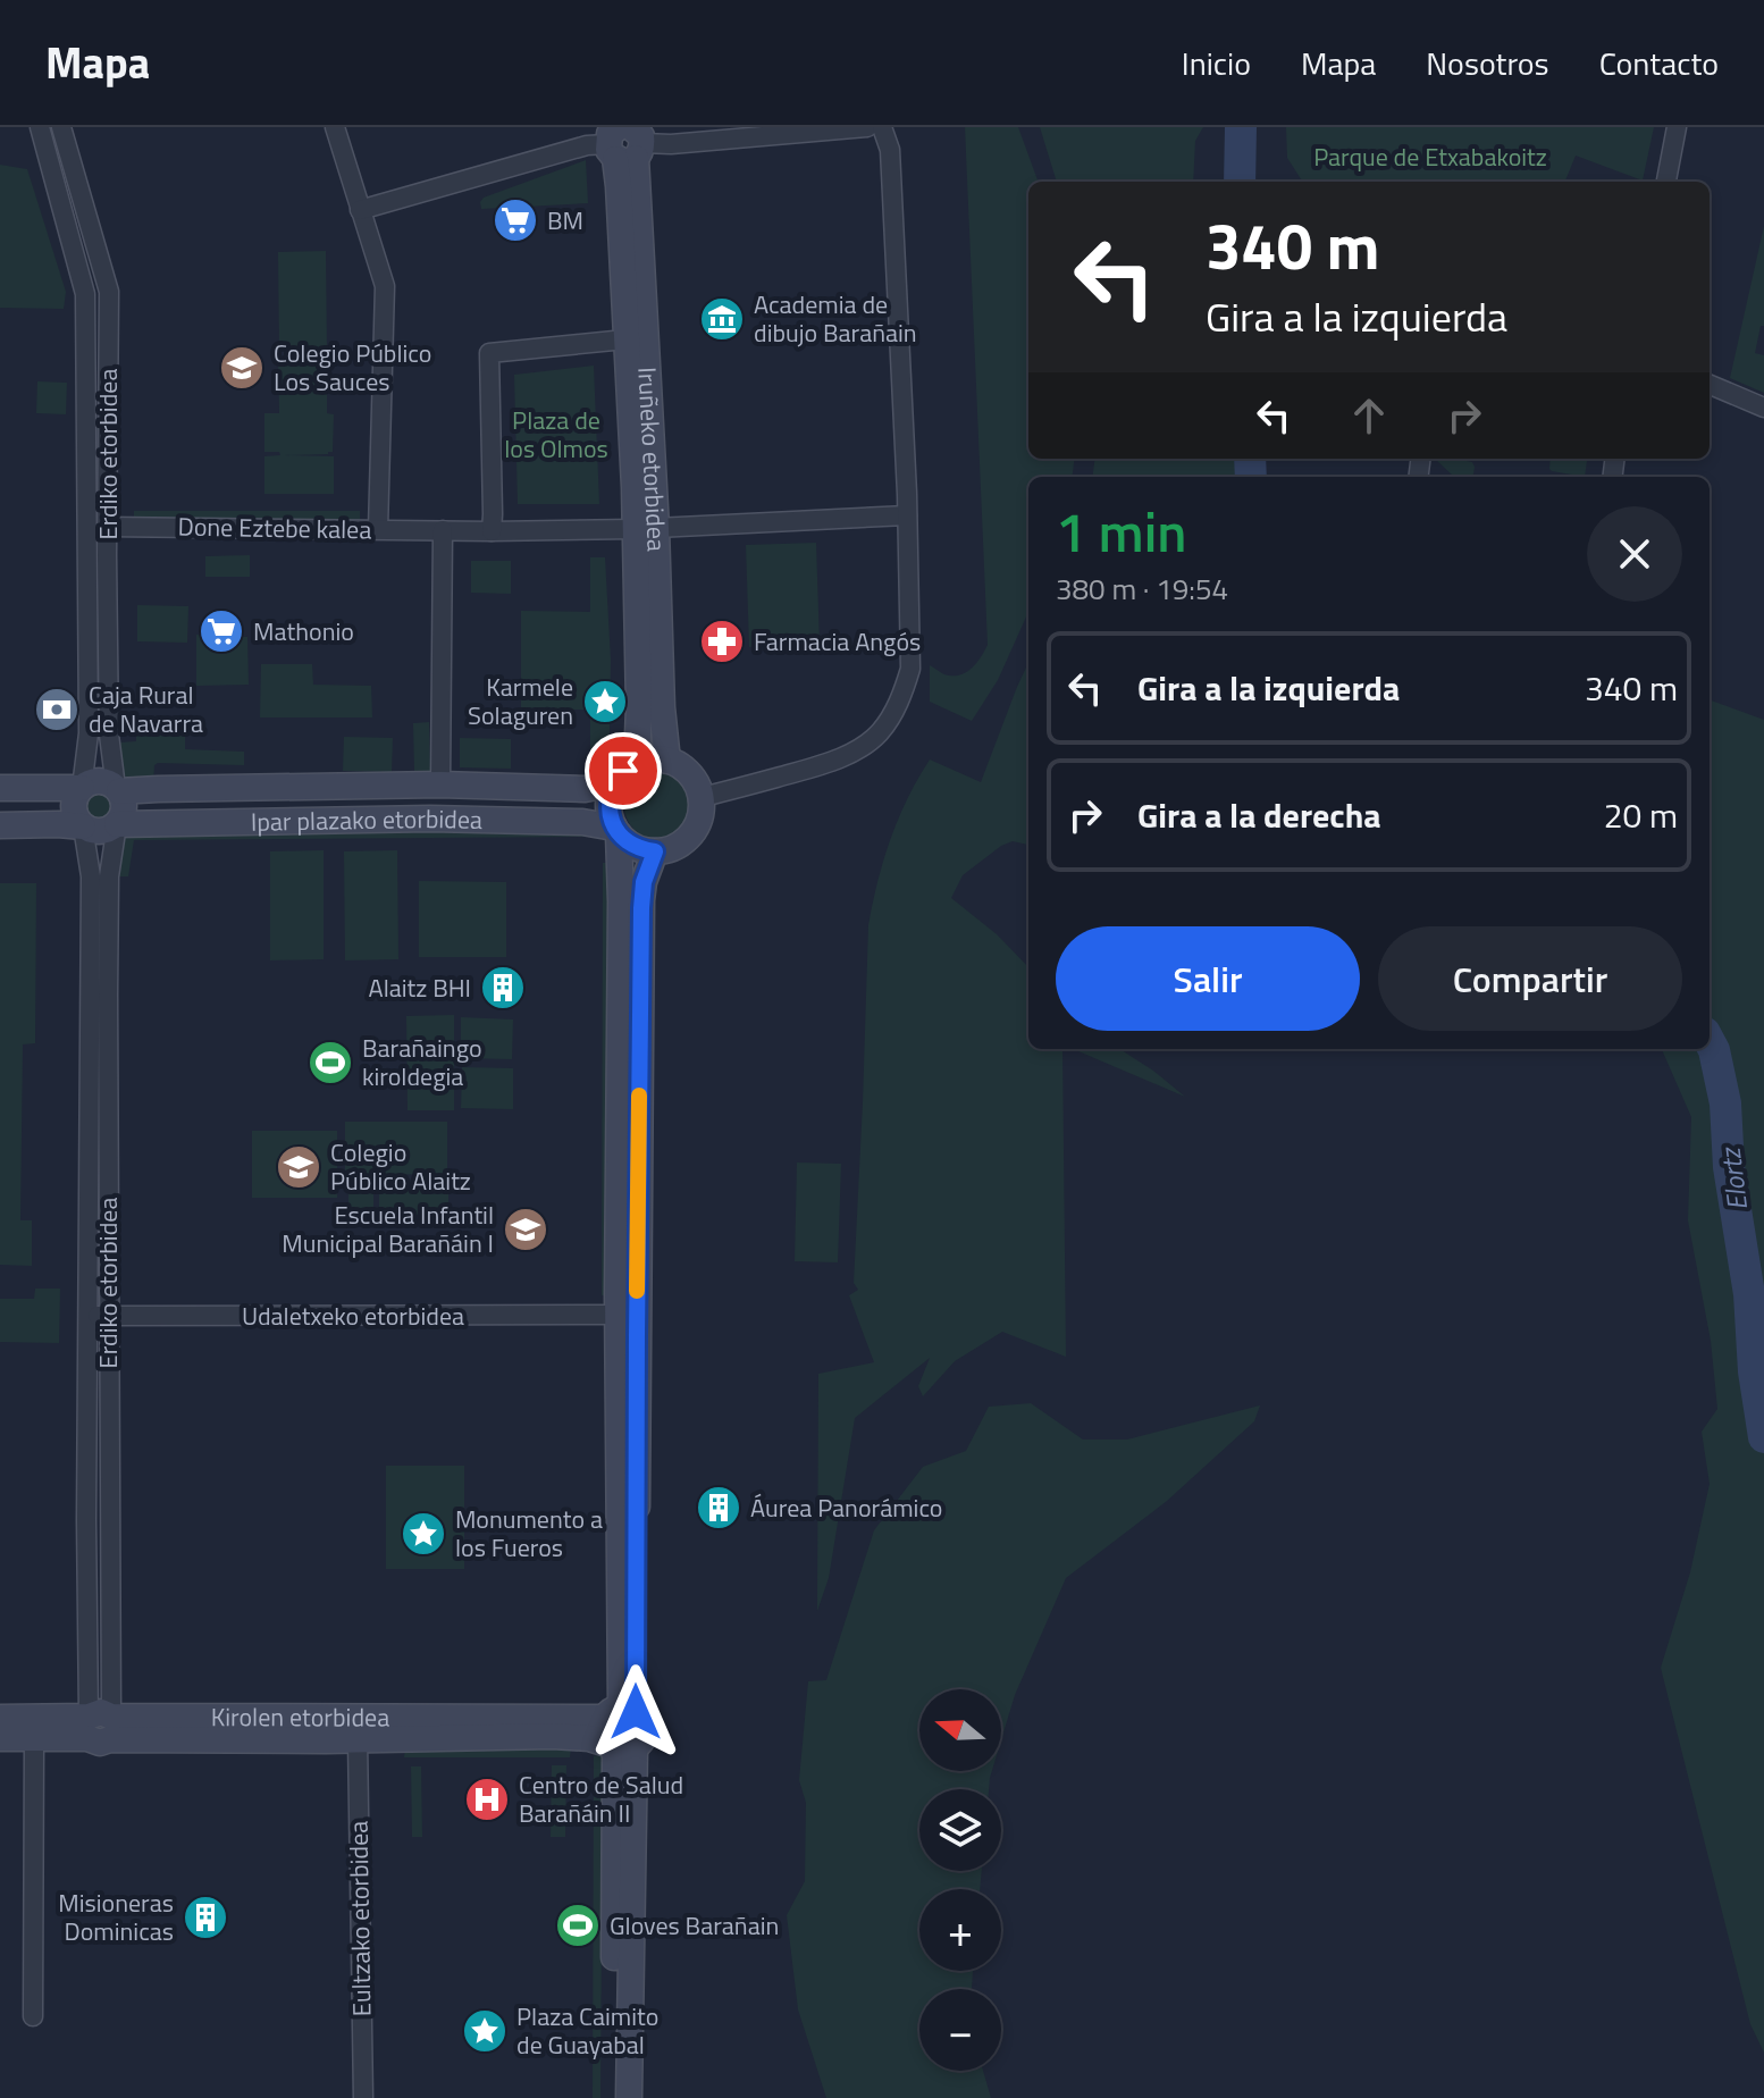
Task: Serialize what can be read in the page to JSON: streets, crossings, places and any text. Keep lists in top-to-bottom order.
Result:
{
  "streets": {
    "main road": ["Iruñeko etorbidea", "Ipar plazako etorbidea", "Kirolen etorbidea"],
    "street": [
      "Erdiko etorbidea",
      "Done Eztebe kalea",
      "Udaletxeko etorbidea",
      "Eultzako etorbidea"
    ]
  },
  "crossings": [
    ["Erdiko etorbidea", "Done Eztebe kalea"],
    ["Erdiko etorbidea", "Ipar plazako etorbidea"],
    ["Erdiko etorbidea", "Udaletxeko etorbidea"],
    ["Erdiko etorbidea", "Kirolen etorbidea"],
    ["Iruñeko etorbidea", "Done Eztebe kalea"],
    ["Iruñeko etorbidea", "Ipar plazako etorbidea"],
    ["Kirolen etorbidea", "Eultzako etorbidea"]
  ],
  "water": ["Elortz"],
  "parks": ["Parque de Etxabakoitz", "Plaza de los Olmos"],
  "places": {
    "supermarket": ["BM", "Mathonio"],
    "museum": ["Academia de dibujo Barañain"],
    "school or university": ["Colegio Público Los Sauces", "Colegio Público Alaitz", "Escuela Infantil Municipal Barañáin I"],
    "pharmacy": ["Farmacia Angós"],
    "place": ["Karmele Solaguren", "Monumento a los Fueros", "Plaza Caimito de Guayabal"],
    "bank": ["Caja Rural de Navarra"],
    "building": ["Alaitz BHI", "Áurea Panorámico", "Misioneras Dominicas"],
    "sports": ["Barañaingo kiroldegia", "Gloves Barañain"],
    "hospital": ["Centro de Salud Barañáin II"]
  },
  "north": "left",
  "page": {
    "header": "Mapa",
    "nav": [
      "Inicio",
      "Mapa",
      "Nosotros",
      "Contacto"
    ],
    "turn": ["340 m", "Gira a la izquierda"],
    "heading": ["1 min", "380 m · 19:54"],
    "list": [
      {
        "name": "Gira a la izquierda",
        "value": "340 m"
      },
      {
        "name": "Gira a la derecha",
        "value": "20 m"
      }
    ],
    "buttons": ["Salir", "Compartir"],
    "map_buttons": ["+", "−"]
  }
}
